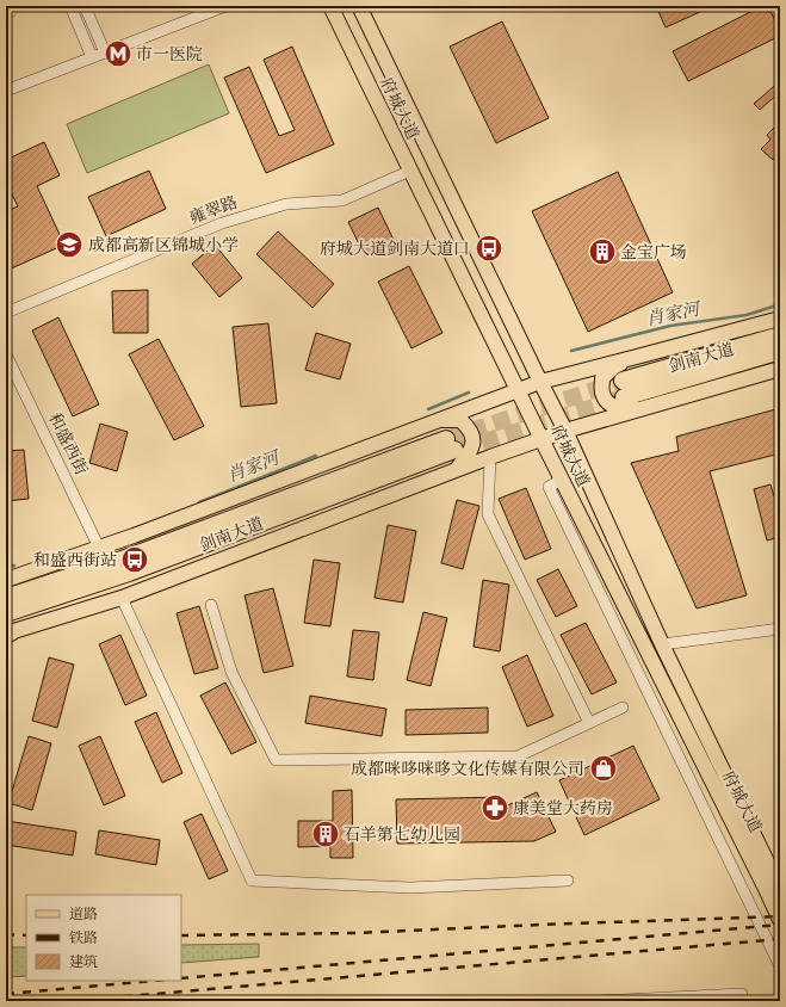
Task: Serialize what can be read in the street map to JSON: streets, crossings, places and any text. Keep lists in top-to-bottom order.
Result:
{
  "streets": {
    "highway": ["剑南大道"],
    "main road": ["府城大道"],
    "street": ["雍翠路", "和盛西街"]
  },
  "crossings": [
    ["府城大道", "雍翠路"]
  ],
  "water": ["肖家河"],
  "places": {
    "metro station": ["市一医院"],
    "school or university": ["成都高新区锦城小学"],
    "bus stop": ["府城大道剑南大道口", "和盛西街站"],
    "building": ["金宝广场", "石羊第七幼儿园"],
    "shop": ["成都咪哆咪哆文化传媒有限公司"],
    "pharmacy": ["康美堂大药房"]
  },
  "legend": ["道路", "铁路", "建筑"]
}
